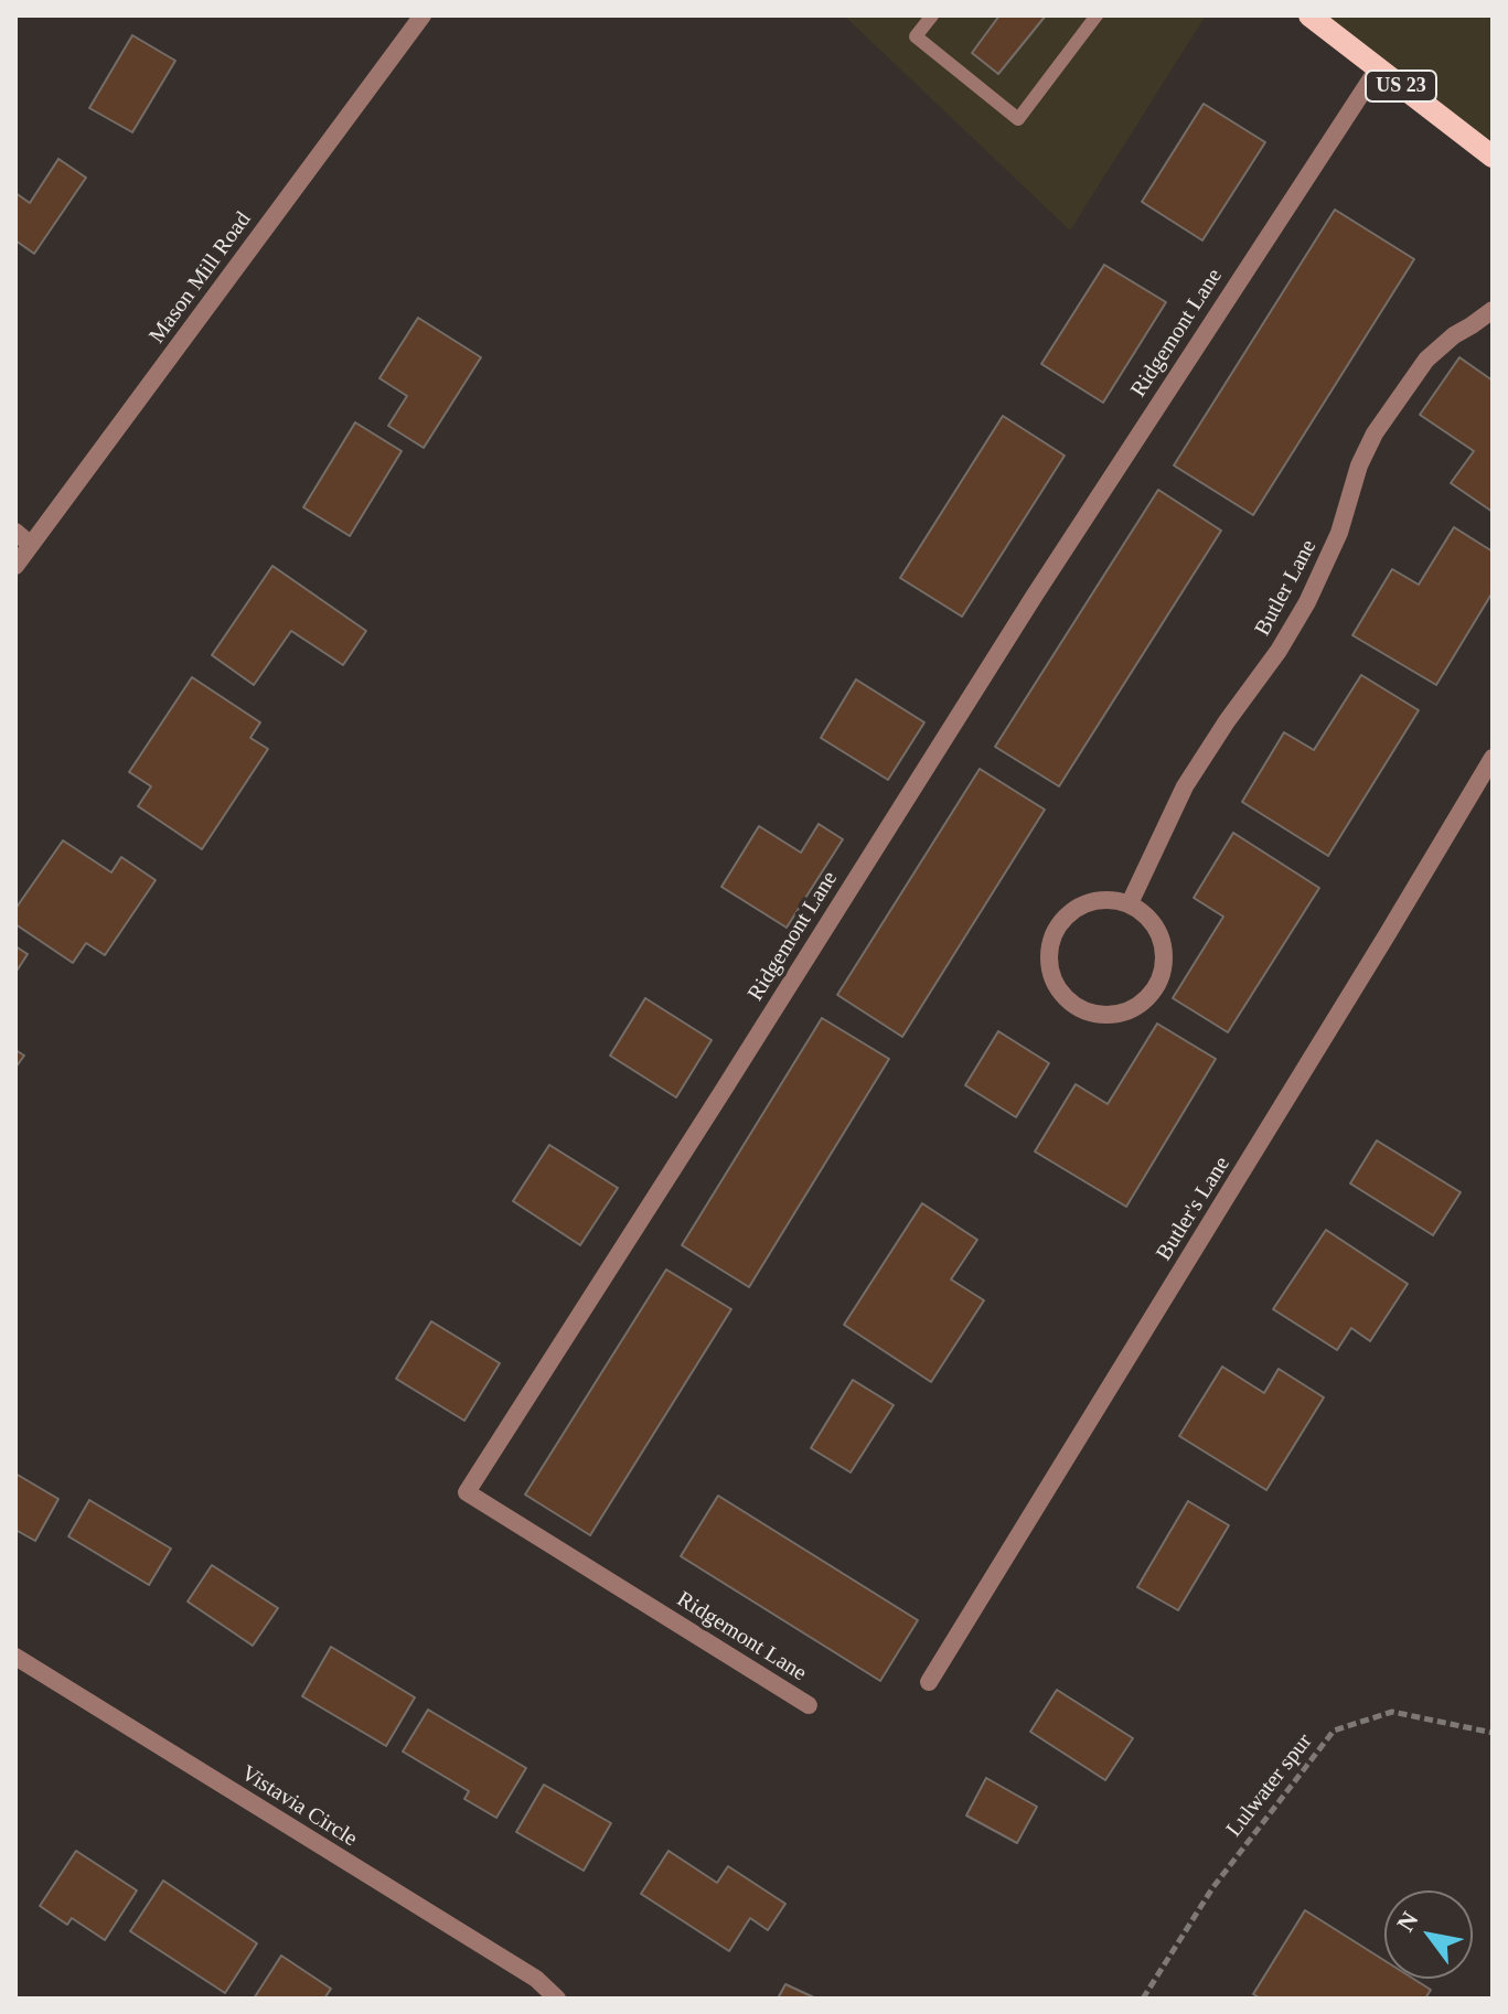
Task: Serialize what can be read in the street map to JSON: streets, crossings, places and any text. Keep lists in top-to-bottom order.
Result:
{
  "streets": {
    "main road": ["US 23"],
    "street": [
      "Mason Mill Road",
      "Ridgemont Lane",
      "Butler Lane",
      "Butler's Lane",
      "Vistavia Circle"
    ],
    "path": ["Lulwater spur"]
  },
  "crossings": [
    ["US 23", "Ridgemont Lane"]
  ],
  "north": "top left"
}
